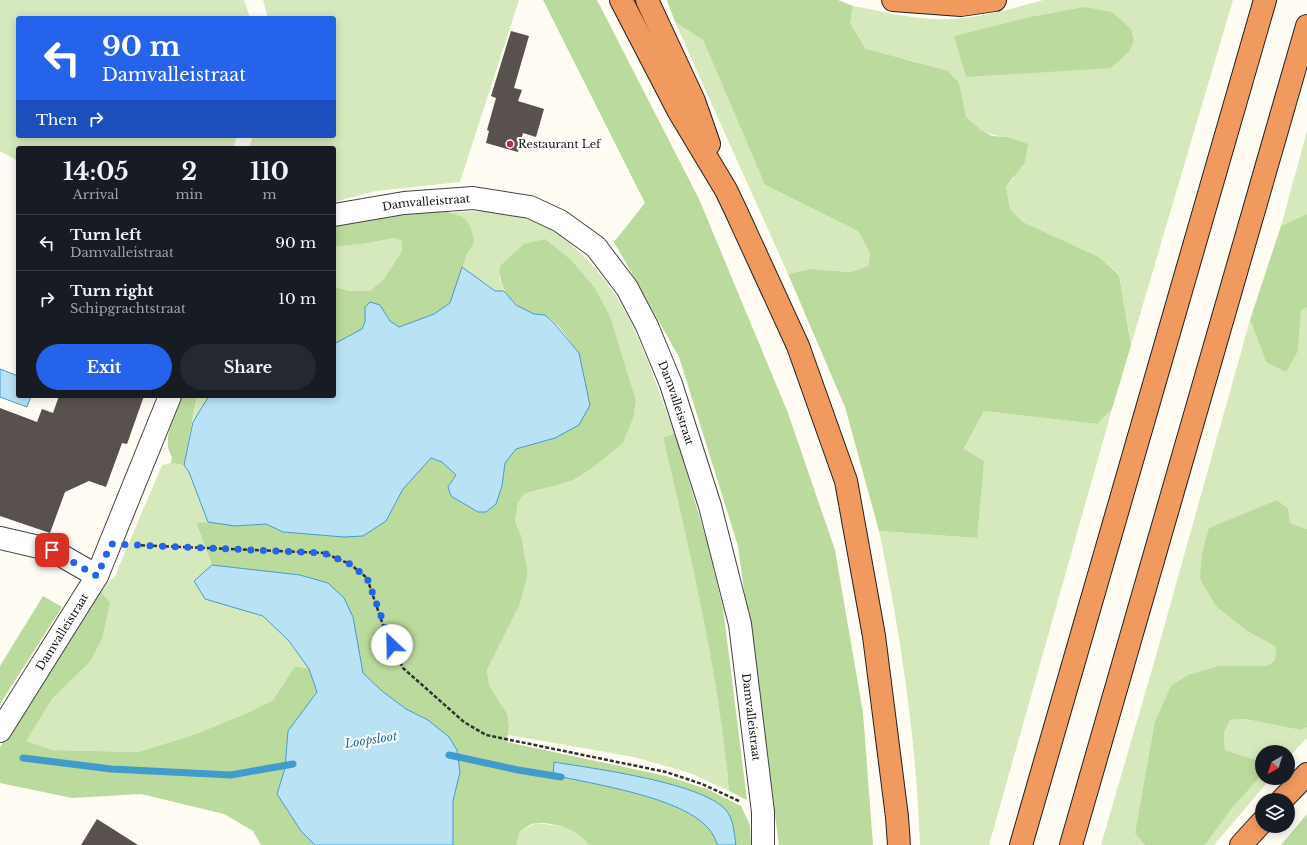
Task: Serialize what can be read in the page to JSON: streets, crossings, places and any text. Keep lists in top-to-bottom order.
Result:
{
  "streets": {
    "street": ["Damvalleistraat"]
  },
  "water": ["Loopsloot"],
  "places": ["Restaurant Lef"],
  "north": "bottom left",
  "page": {
    "turn": ["90 m", "Damvalleistraat"],
    "then": "Then",
    "eta": [
      "14:05",
      "Arrival",
      "2",
      "min",
      "110",
      "m"
    ],
    "list": [
      {
        "name": "Turn left",
        "note": "Damvalleistraat",
        "value": "90 m"
      },
      {
        "name": "Turn right",
        "note": "Schipgrachtstraat",
        "value": "10 m"
      }
    ],
    "buttons": ["Exit", "Share"]
  }
}
